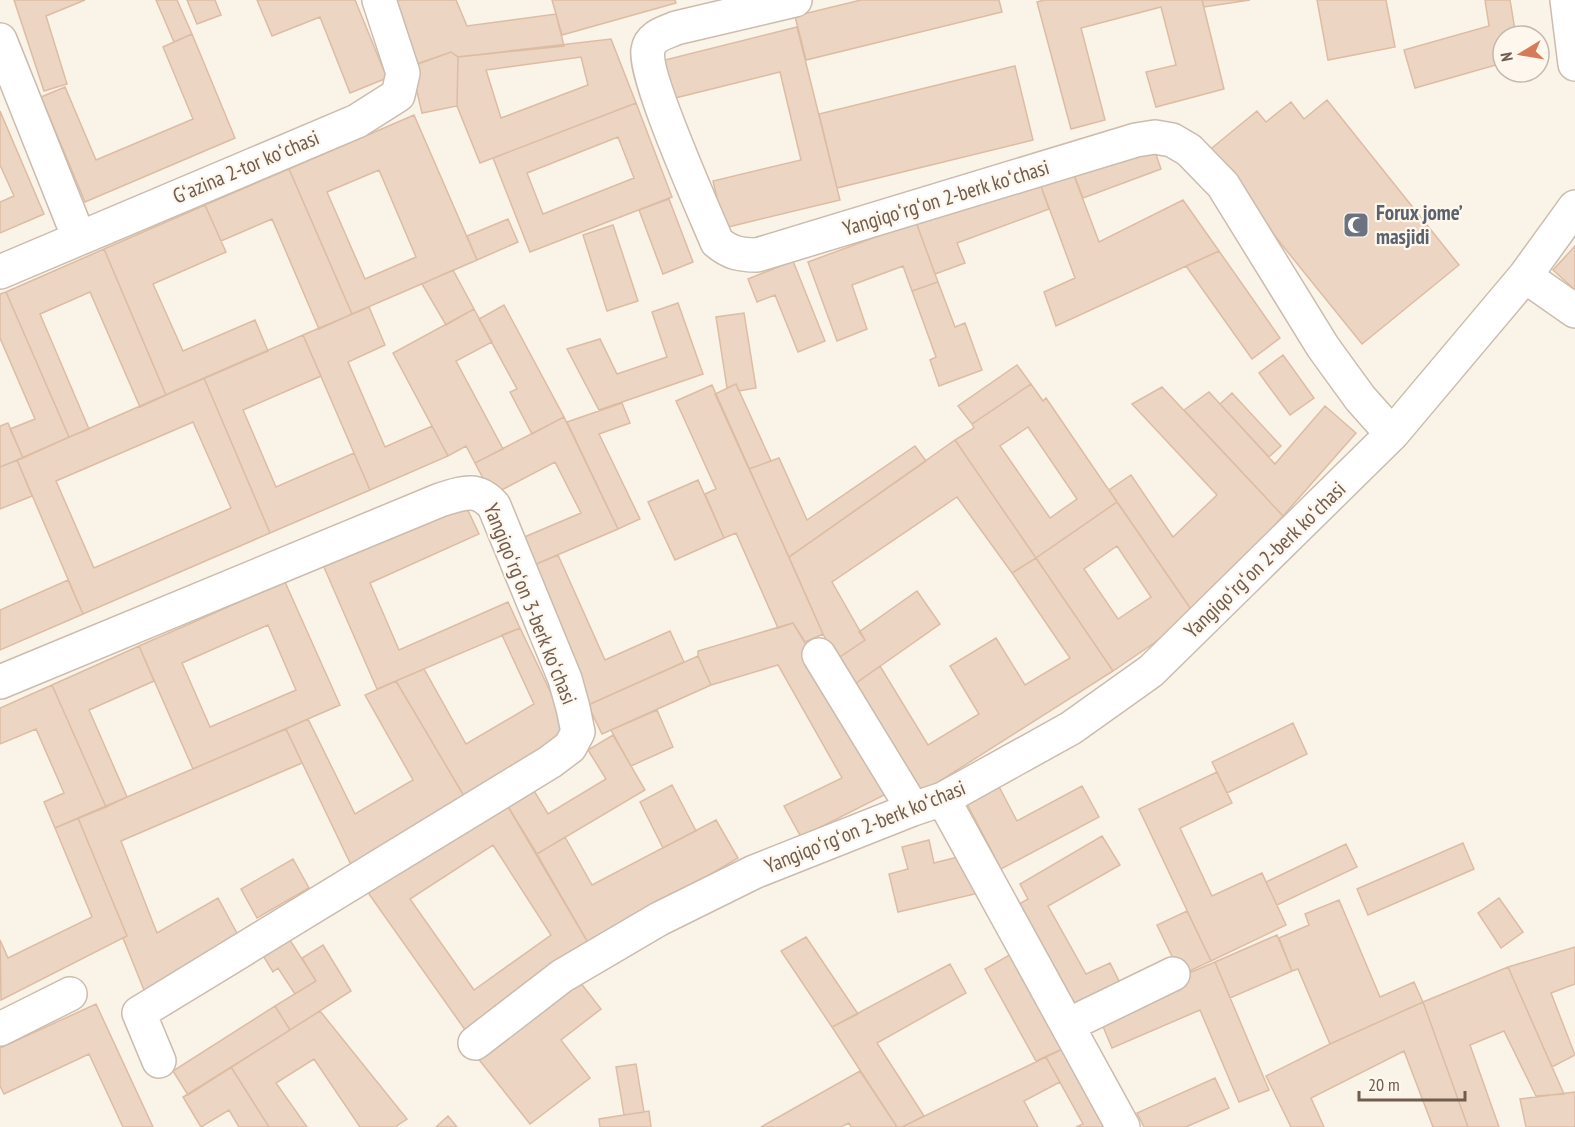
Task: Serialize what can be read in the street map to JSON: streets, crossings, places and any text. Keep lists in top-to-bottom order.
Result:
{
  "streets": {
    "street": ["Gʻazina 2-tor koʻchasi", "Yangiqoʻrgʻon 2-berk koʻchasi", "Yangiqoʻrgʻon 3-berk koʻchasi"]
  },
  "places": {
    "mosque": ["Forux jome’ masjidi"]
  },
  "scale_bar": "20 m",
  "north": "left"
}
